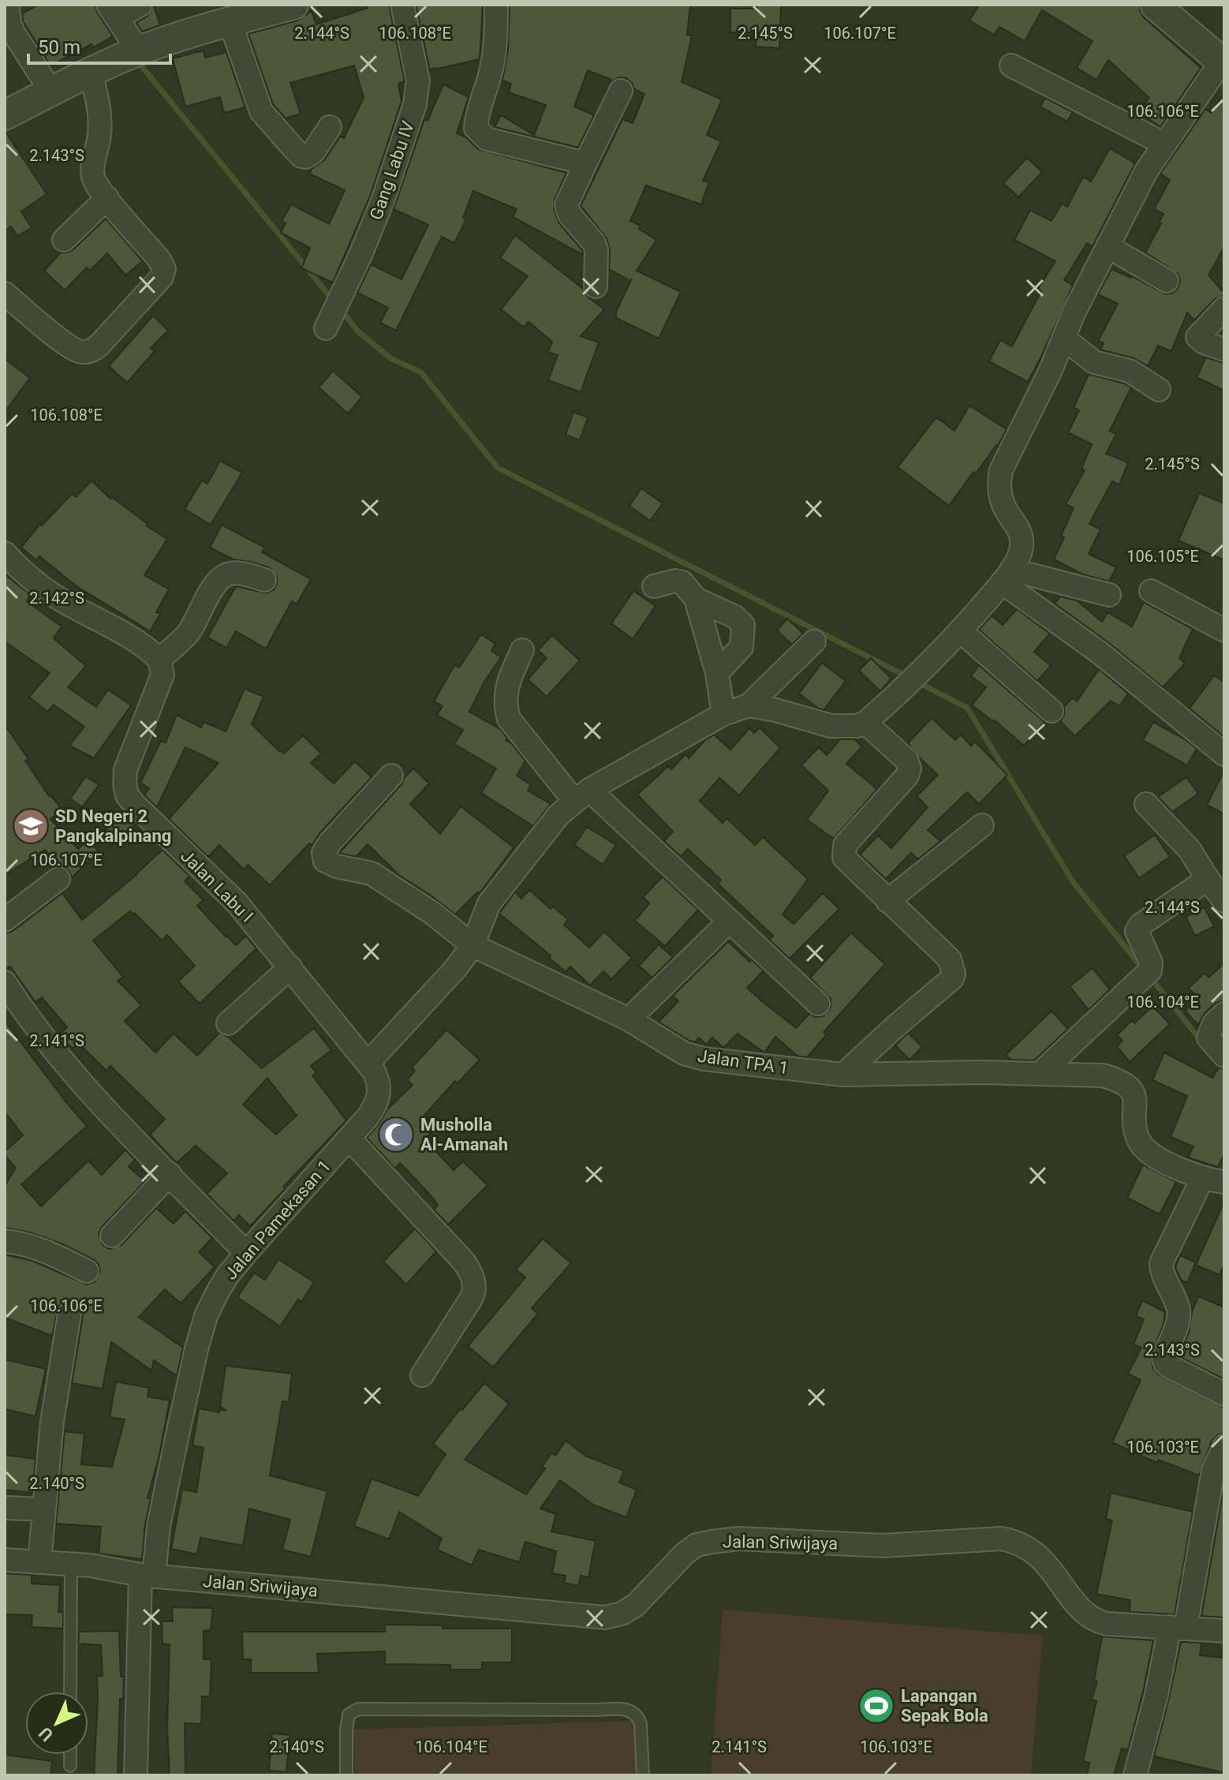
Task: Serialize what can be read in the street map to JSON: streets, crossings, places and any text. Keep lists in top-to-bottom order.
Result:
{
  "streets": {
    "street": [
      "Gang Labu IV",
      "Jalan Labu I",
      "Jalan TPA 1",
      "Jalan Pamekasan 1",
      "Jalan Sriwijaya"
    ]
  },
  "crossings": [
    ["Jalan Labu I", "Jalan Pamekasan 1"],
    ["Jalan Pamekasan 1", "Jalan Sriwijaya"]
  ],
  "places": {
    "school or university": ["SD Negeri 2 Pangkalpinang"],
    "mosque": ["Musholla Al-Amanah"],
    "sports": ["Lapangan Sepak Bola"]
  },
  "scale_bar": "50 m",
  "north": "bottom left",
  "coordinates": [
    "2.144°S",
    "106.108°E",
    "2.145°S",
    "106.107°E",
    "106.106°E",
    "2.143°S",
    "106.105°E",
    "2.142°S",
    "106.104°E",
    "2.141°S",
    "106.103°E",
    "2.140°S"
  ]
}
